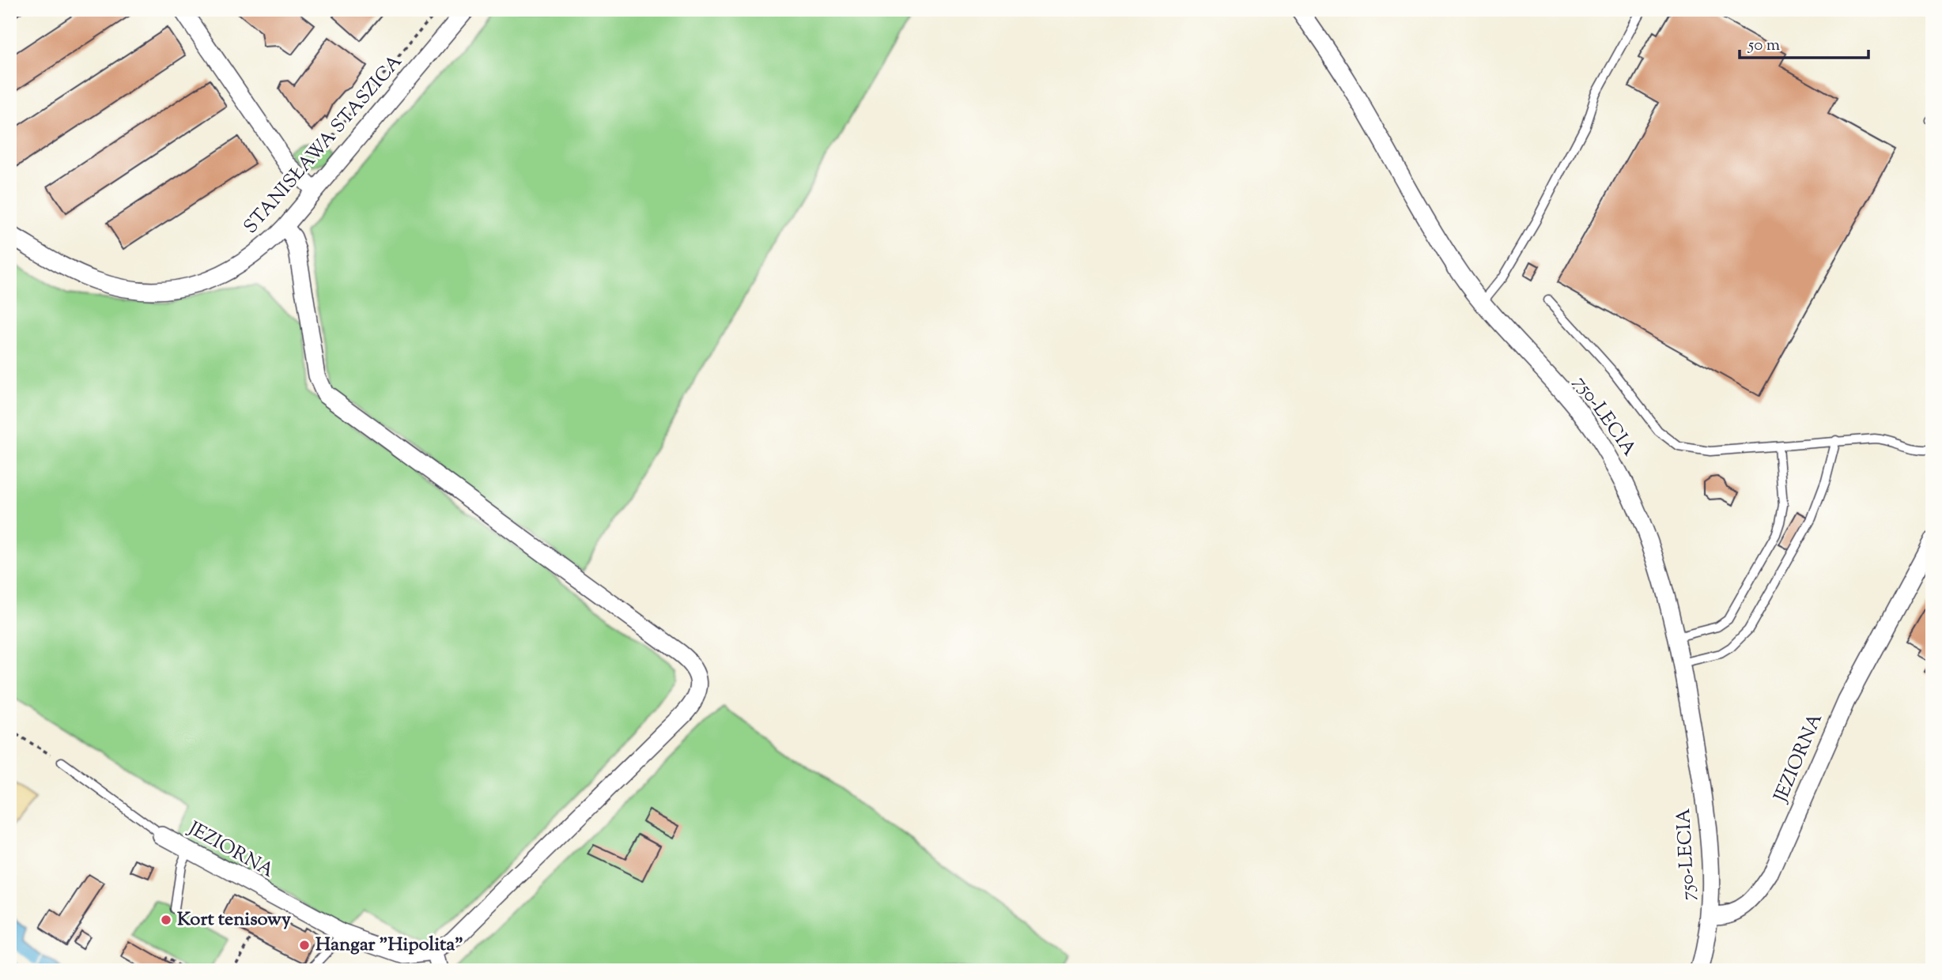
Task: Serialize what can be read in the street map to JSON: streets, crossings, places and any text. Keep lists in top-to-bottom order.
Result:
{
  "streets": {
    "street": ["STANISŁAWA STASZICA", "750-LECIA", "JEZIORNA"]
  },
  "crossings": [
    ["750-LECIA", "JEZIORNA"]
  ],
  "places": ["Kort tenisowy", "Hangar \"Hipolita\""],
  "scale_bar": "50 m"
}
